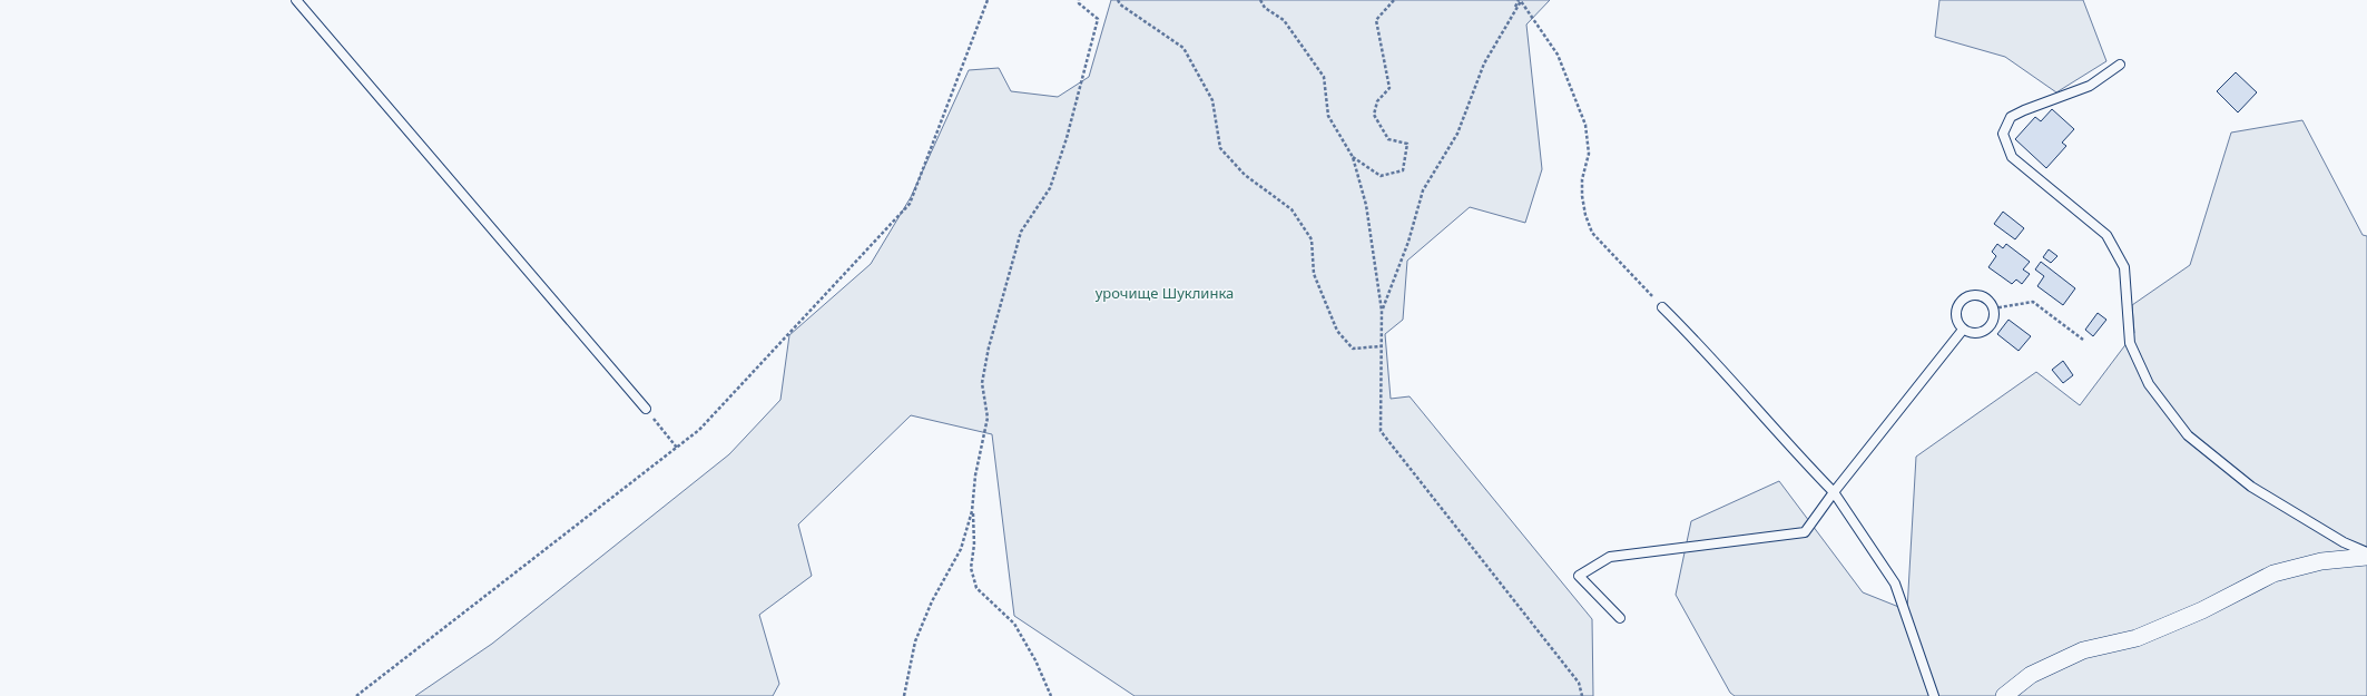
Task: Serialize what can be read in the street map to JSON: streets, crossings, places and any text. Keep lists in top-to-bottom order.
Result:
{
  "parks": ["урочище Шуклинка"]
}
